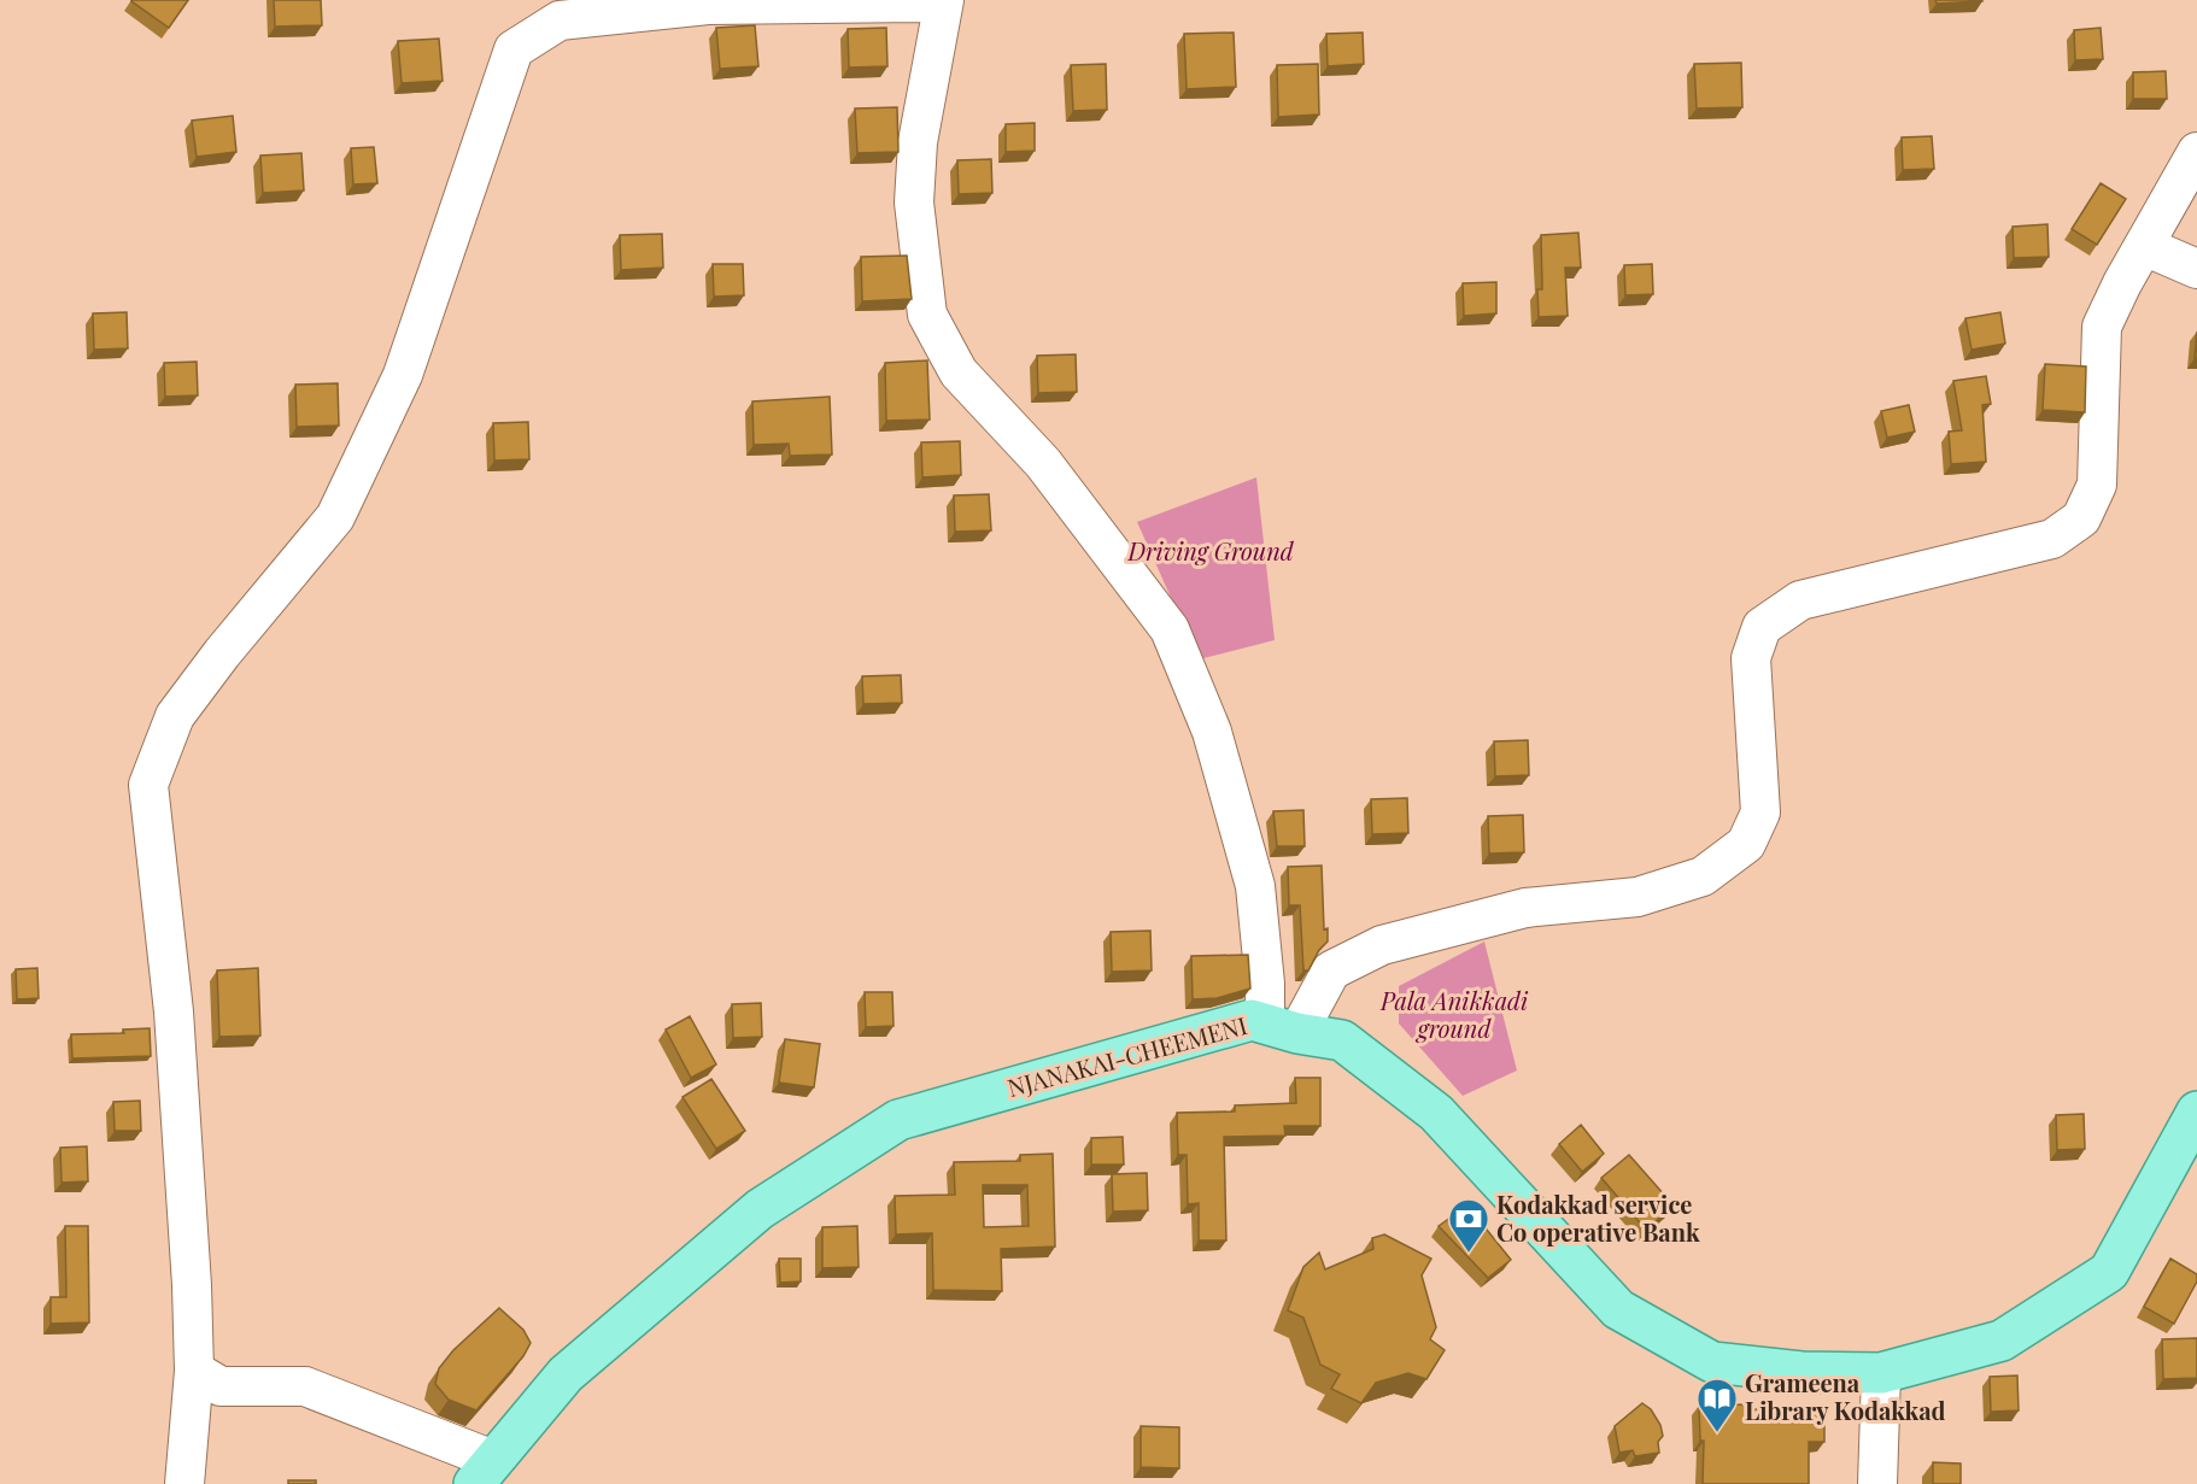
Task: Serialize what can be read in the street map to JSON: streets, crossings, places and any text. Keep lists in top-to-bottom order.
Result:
{
  "streets": {
    "main road": ["NJANAKAI-CHEEMENI"]
  },
  "parks": ["Driving Ground", "Pala Anikkadi ground"],
  "places": {
    "bank": ["Kodakkad service Co operative Bank"],
    "library": ["Grameena Library Kodakkad"]
  }
}
